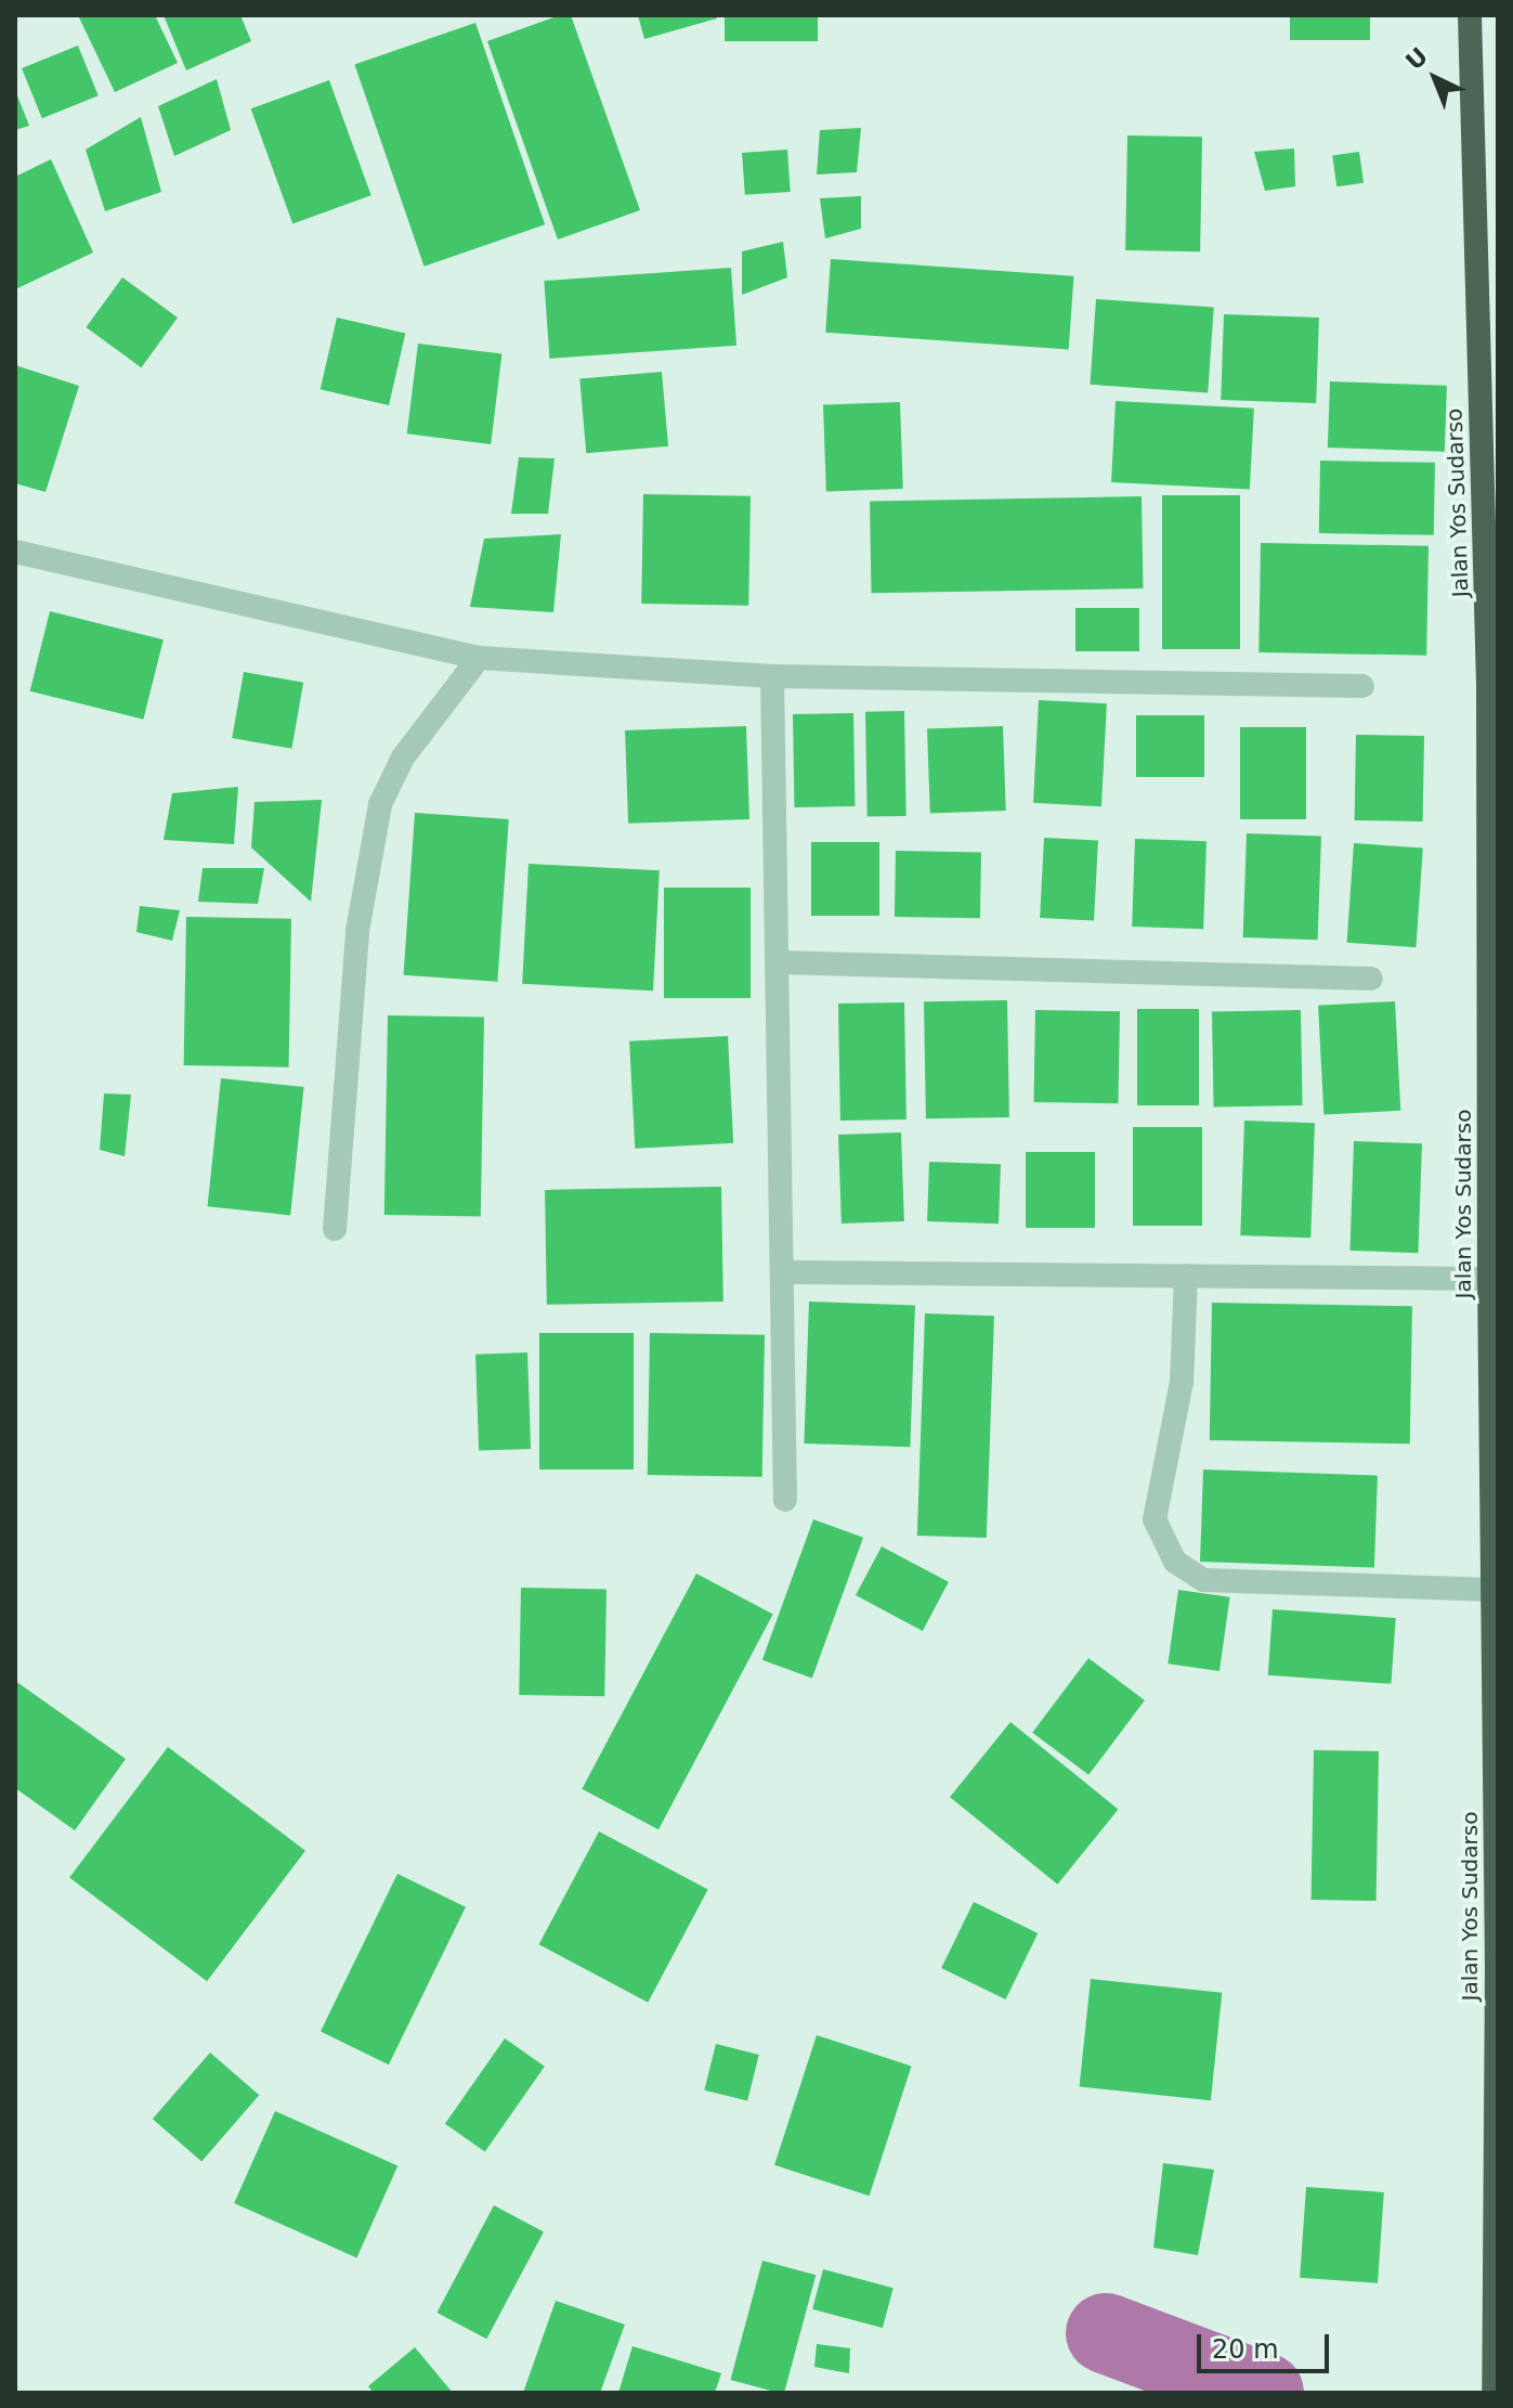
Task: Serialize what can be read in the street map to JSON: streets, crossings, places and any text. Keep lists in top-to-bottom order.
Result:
{
  "streets": {
    "highway": ["Jalan Yos Sudarso"]
  },
  "scale_bar": "20 m",
  "north": "top left"
}
